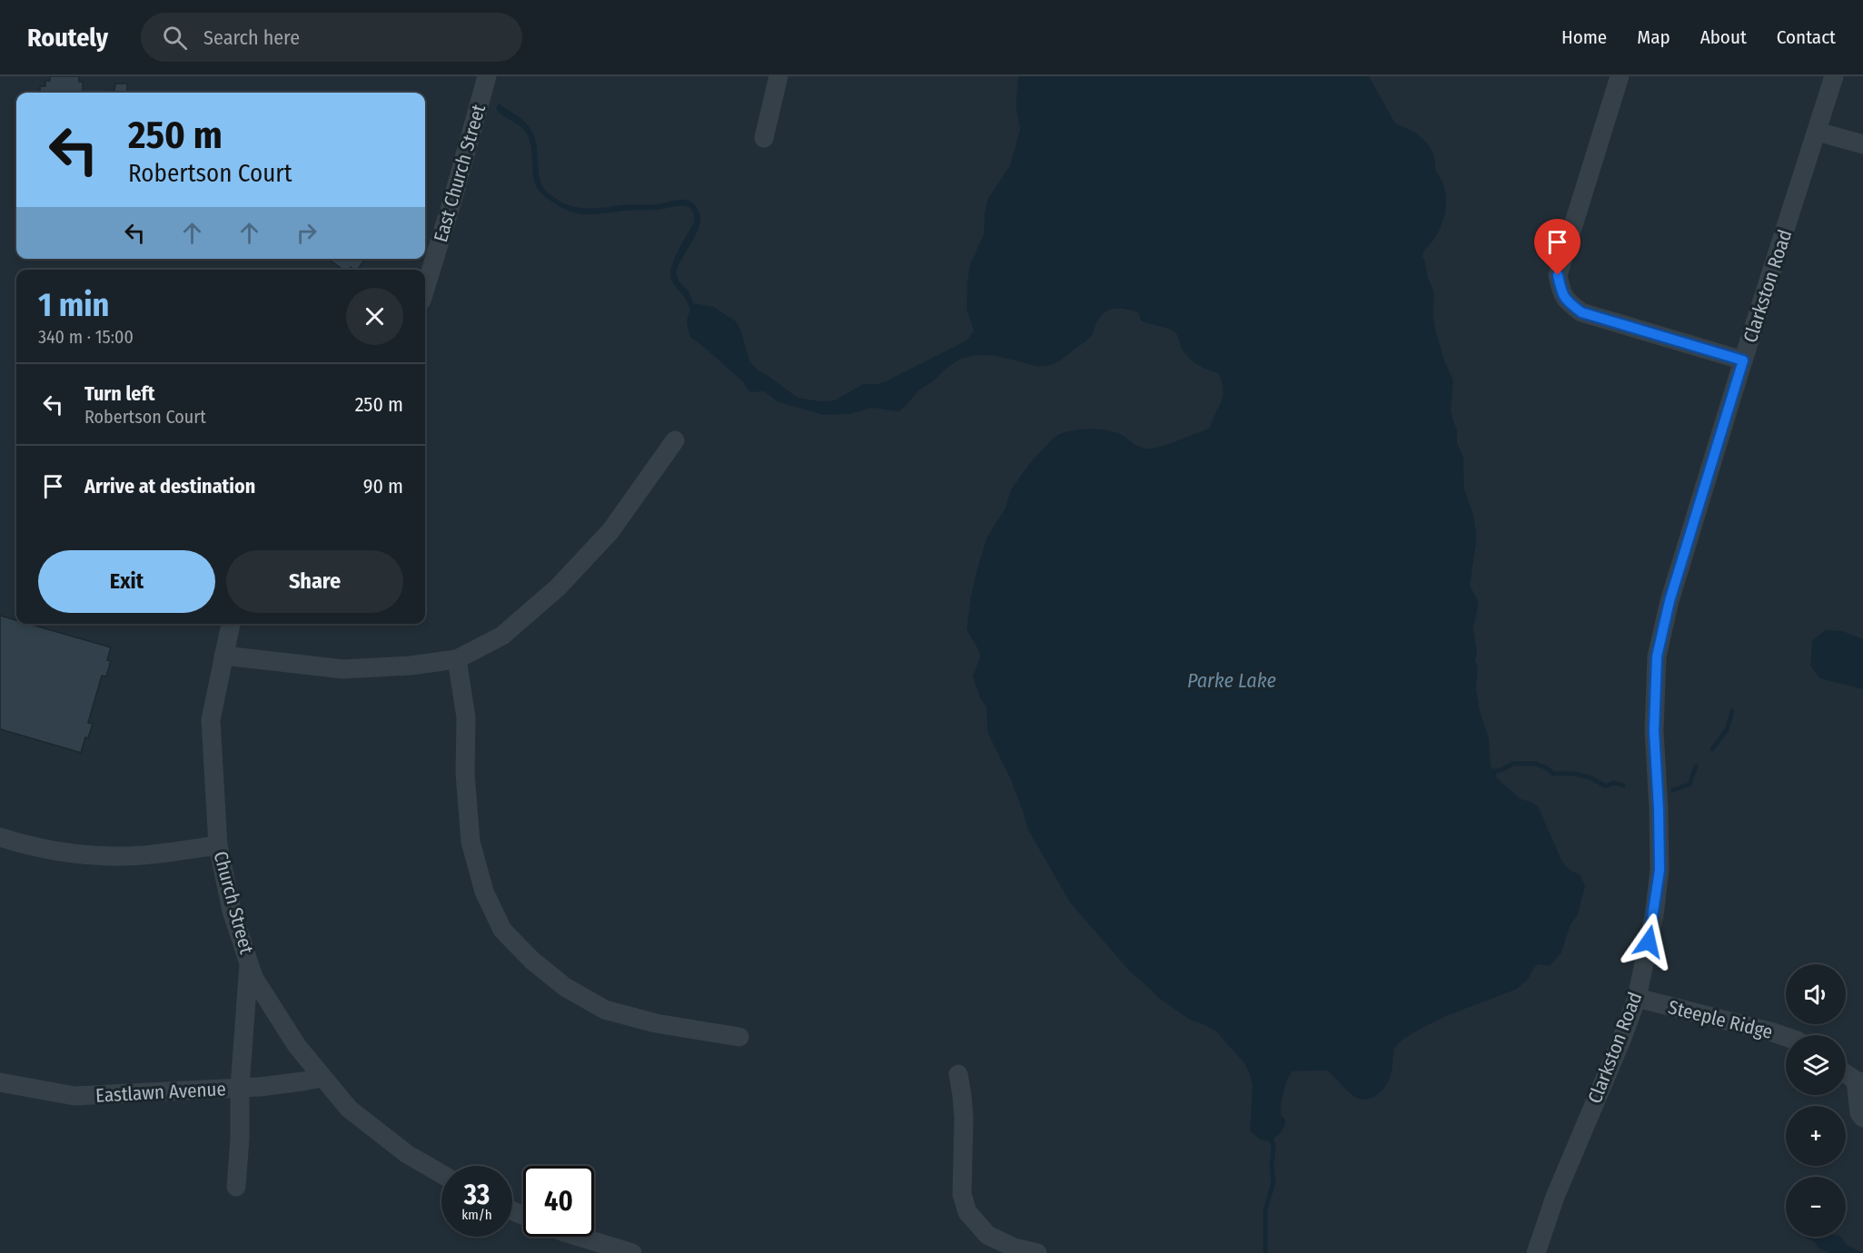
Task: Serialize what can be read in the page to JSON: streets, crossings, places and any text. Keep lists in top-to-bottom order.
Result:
{
  "streets": {
    "street": [
      "East Church Street",
      "Clarkston Road",
      "Church Street",
      "Steeple Ridge",
      "Eastlawn Avenue"
    ]
  },
  "crossings": [
    ["Clarkston Road", "Steeple Ridge"],
    ["Church Street", "Eastlawn Avenue"]
  ],
  "water": ["Parke Lake"],
  "page": {
    "header": "Routely",
    "search": "Search here",
    "nav": [
      "Home",
      "Map",
      "About",
      "Contact"
    ],
    "turn": ["250 m", "Robertson Court"],
    "heading": ["1 min", "340 m · 15:00"],
    "list": [
      {
        "name": "Turn left",
        "note": "Robertson Court",
        "value": "250 m"
      },
      {
        "name": "Arrive at destination",
        "value": "90 m"
      }
    ],
    "buttons": ["Exit", "Share"],
    "map_buttons": ["+", "−"],
    "speed": "33 km/h",
    "limit": "40"
  }
}
